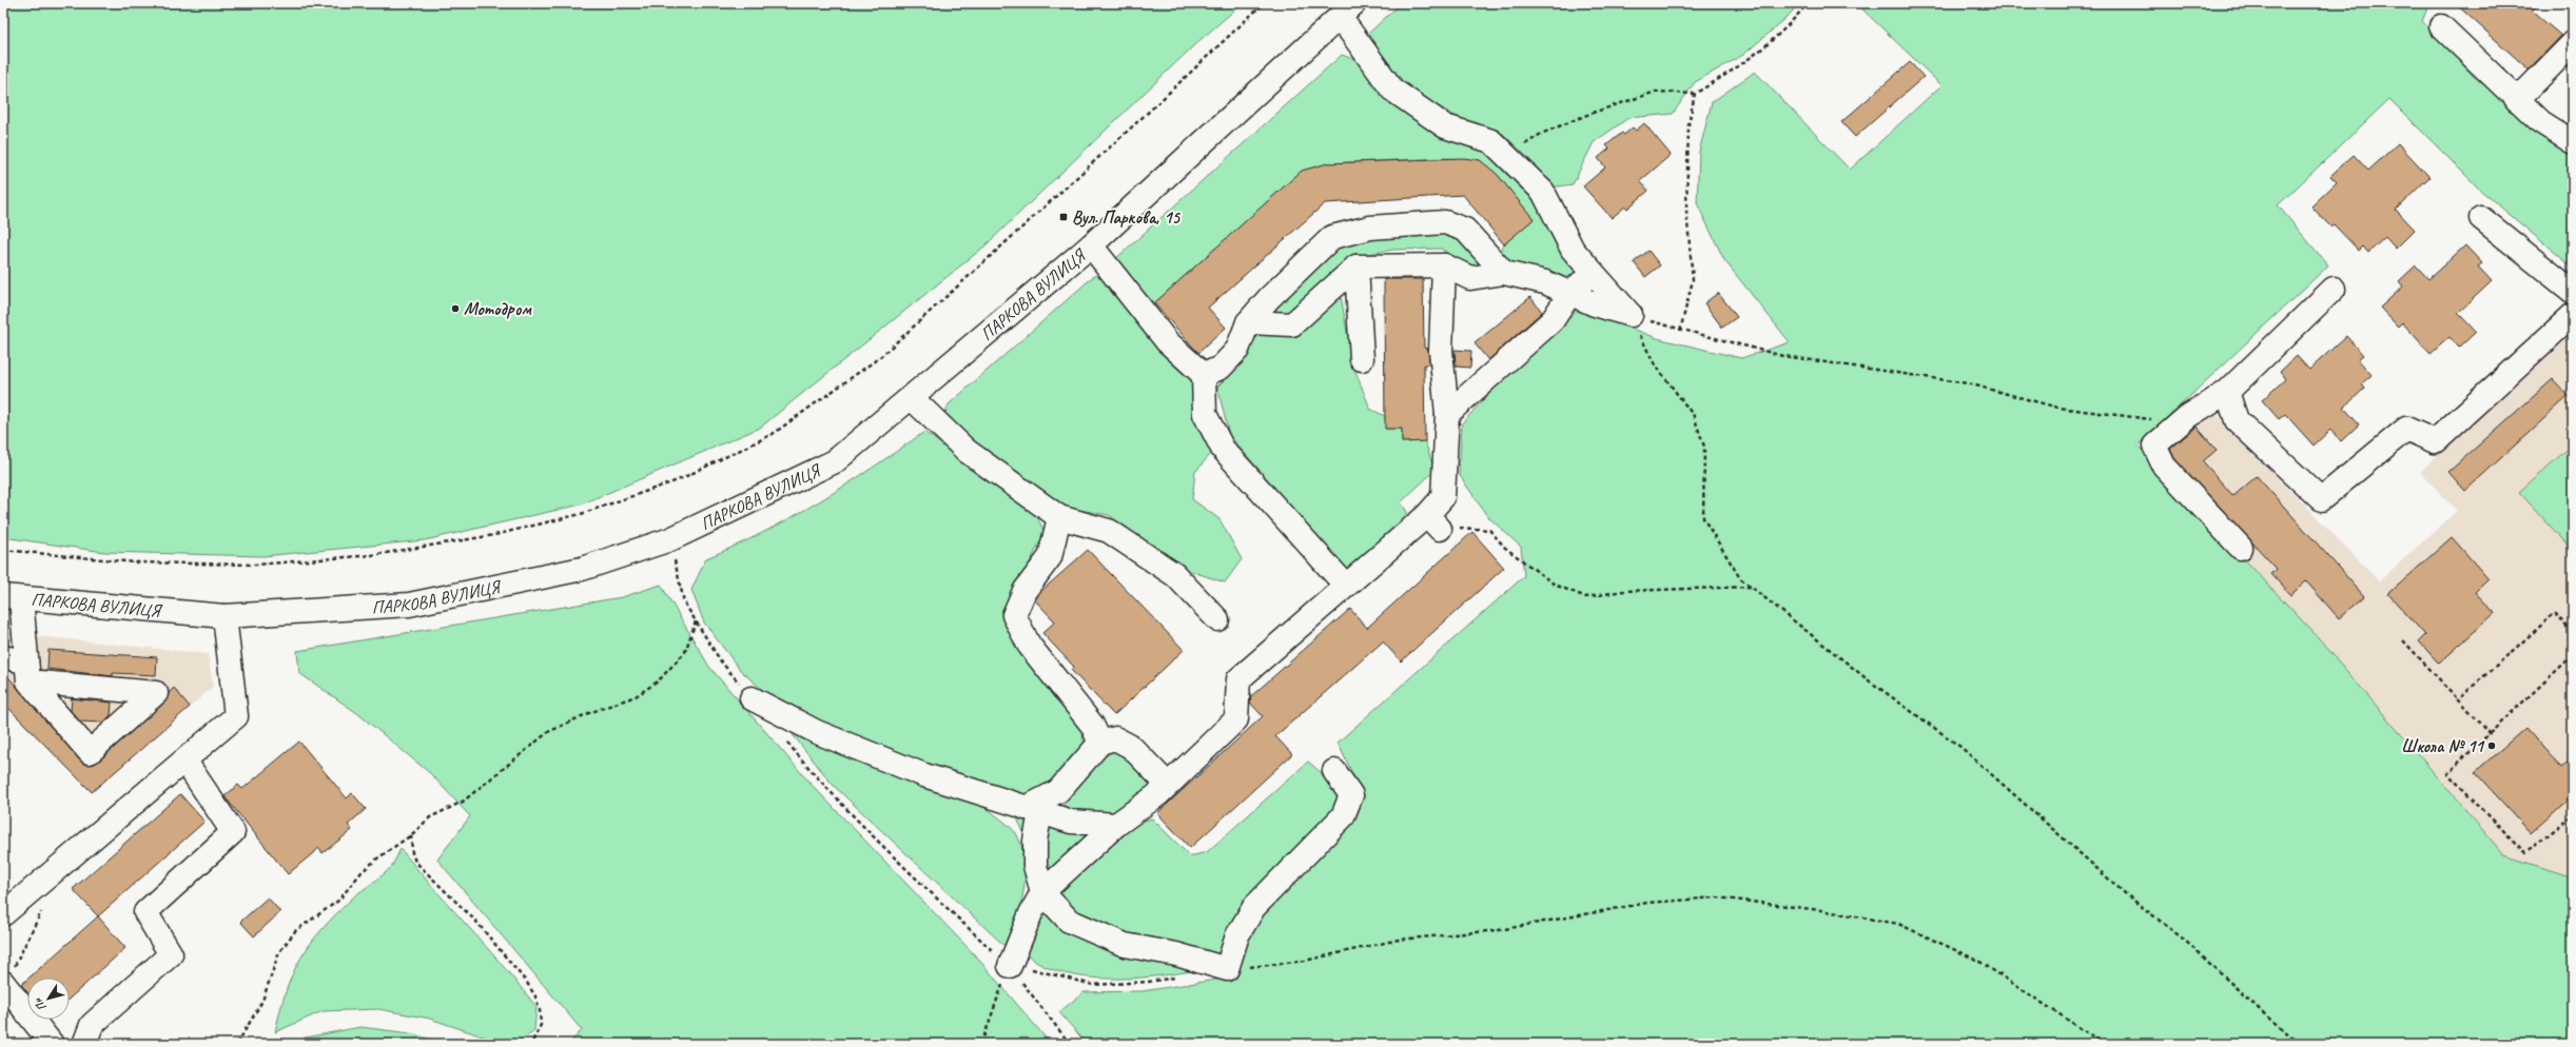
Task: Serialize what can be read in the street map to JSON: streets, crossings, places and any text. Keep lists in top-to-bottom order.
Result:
{
  "streets": {
    "street": ["ПАРКОВА ВУЛИЦЯ"]
  },
  "places": {
    "transit": ["Вул. Паркова, 15"],
    "other": ["Мотодром", "Школа № 11"]
  },
  "north": "bottom left"
}
